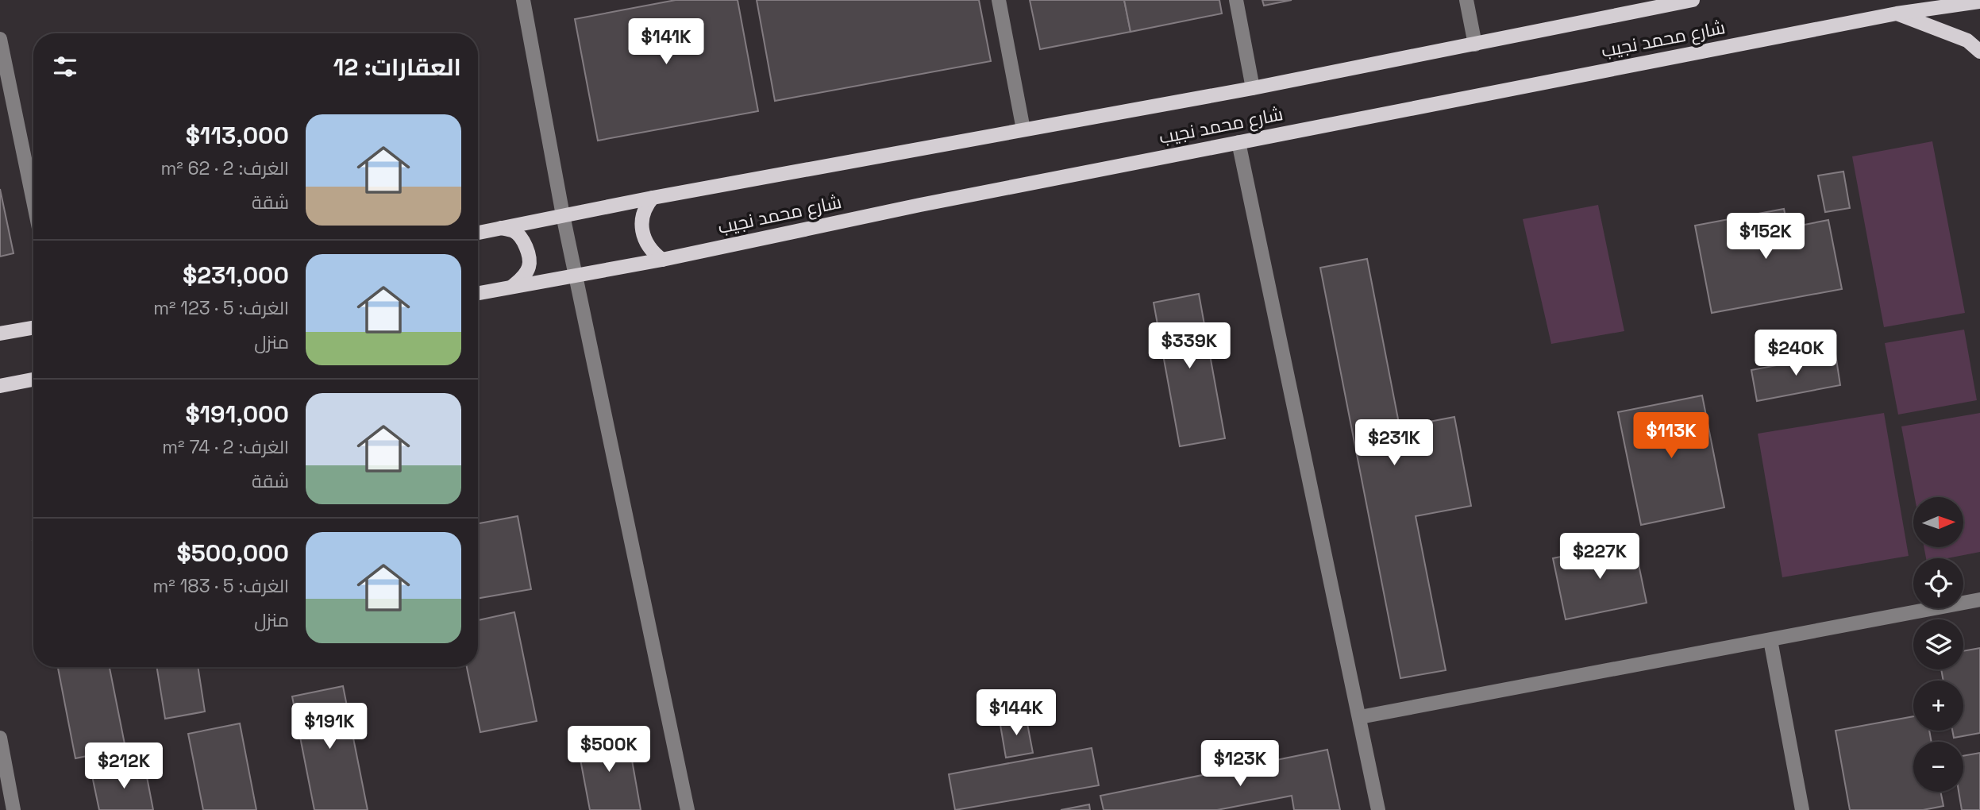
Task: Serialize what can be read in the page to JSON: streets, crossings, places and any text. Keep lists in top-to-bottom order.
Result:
{
  "streets": {
    "main road": ["شارع محمد نجيب"]
  },
  "north": "right",
  "page": {
    "price": [
      "$141K",
      "$152K",
      "$339K",
      "$240K",
      "$113K",
      "$231K",
      "$227K",
      "$144K",
      "$191K",
      "$500K",
      "$123K",
      "$212K"
    ],
    "heading": "العقارات: 12",
    "list": [
      {
        "name": "$113,000",
        "note": "الغرف: 2 · 62 m² · شقة"
      },
      {
        "name": "$231,000",
        "note": "الغرف: 5 · 123 m² · منزل"
      },
      {
        "name": "$191,000",
        "note": "الغرف: 2 · 74 m² · شقة"
      },
      {
        "name": "$500,000",
        "note": "الغرف: 5 · 183 m² · منزل"
      }
    ],
    "map_buttons": ["+", "−"]
  }
}
